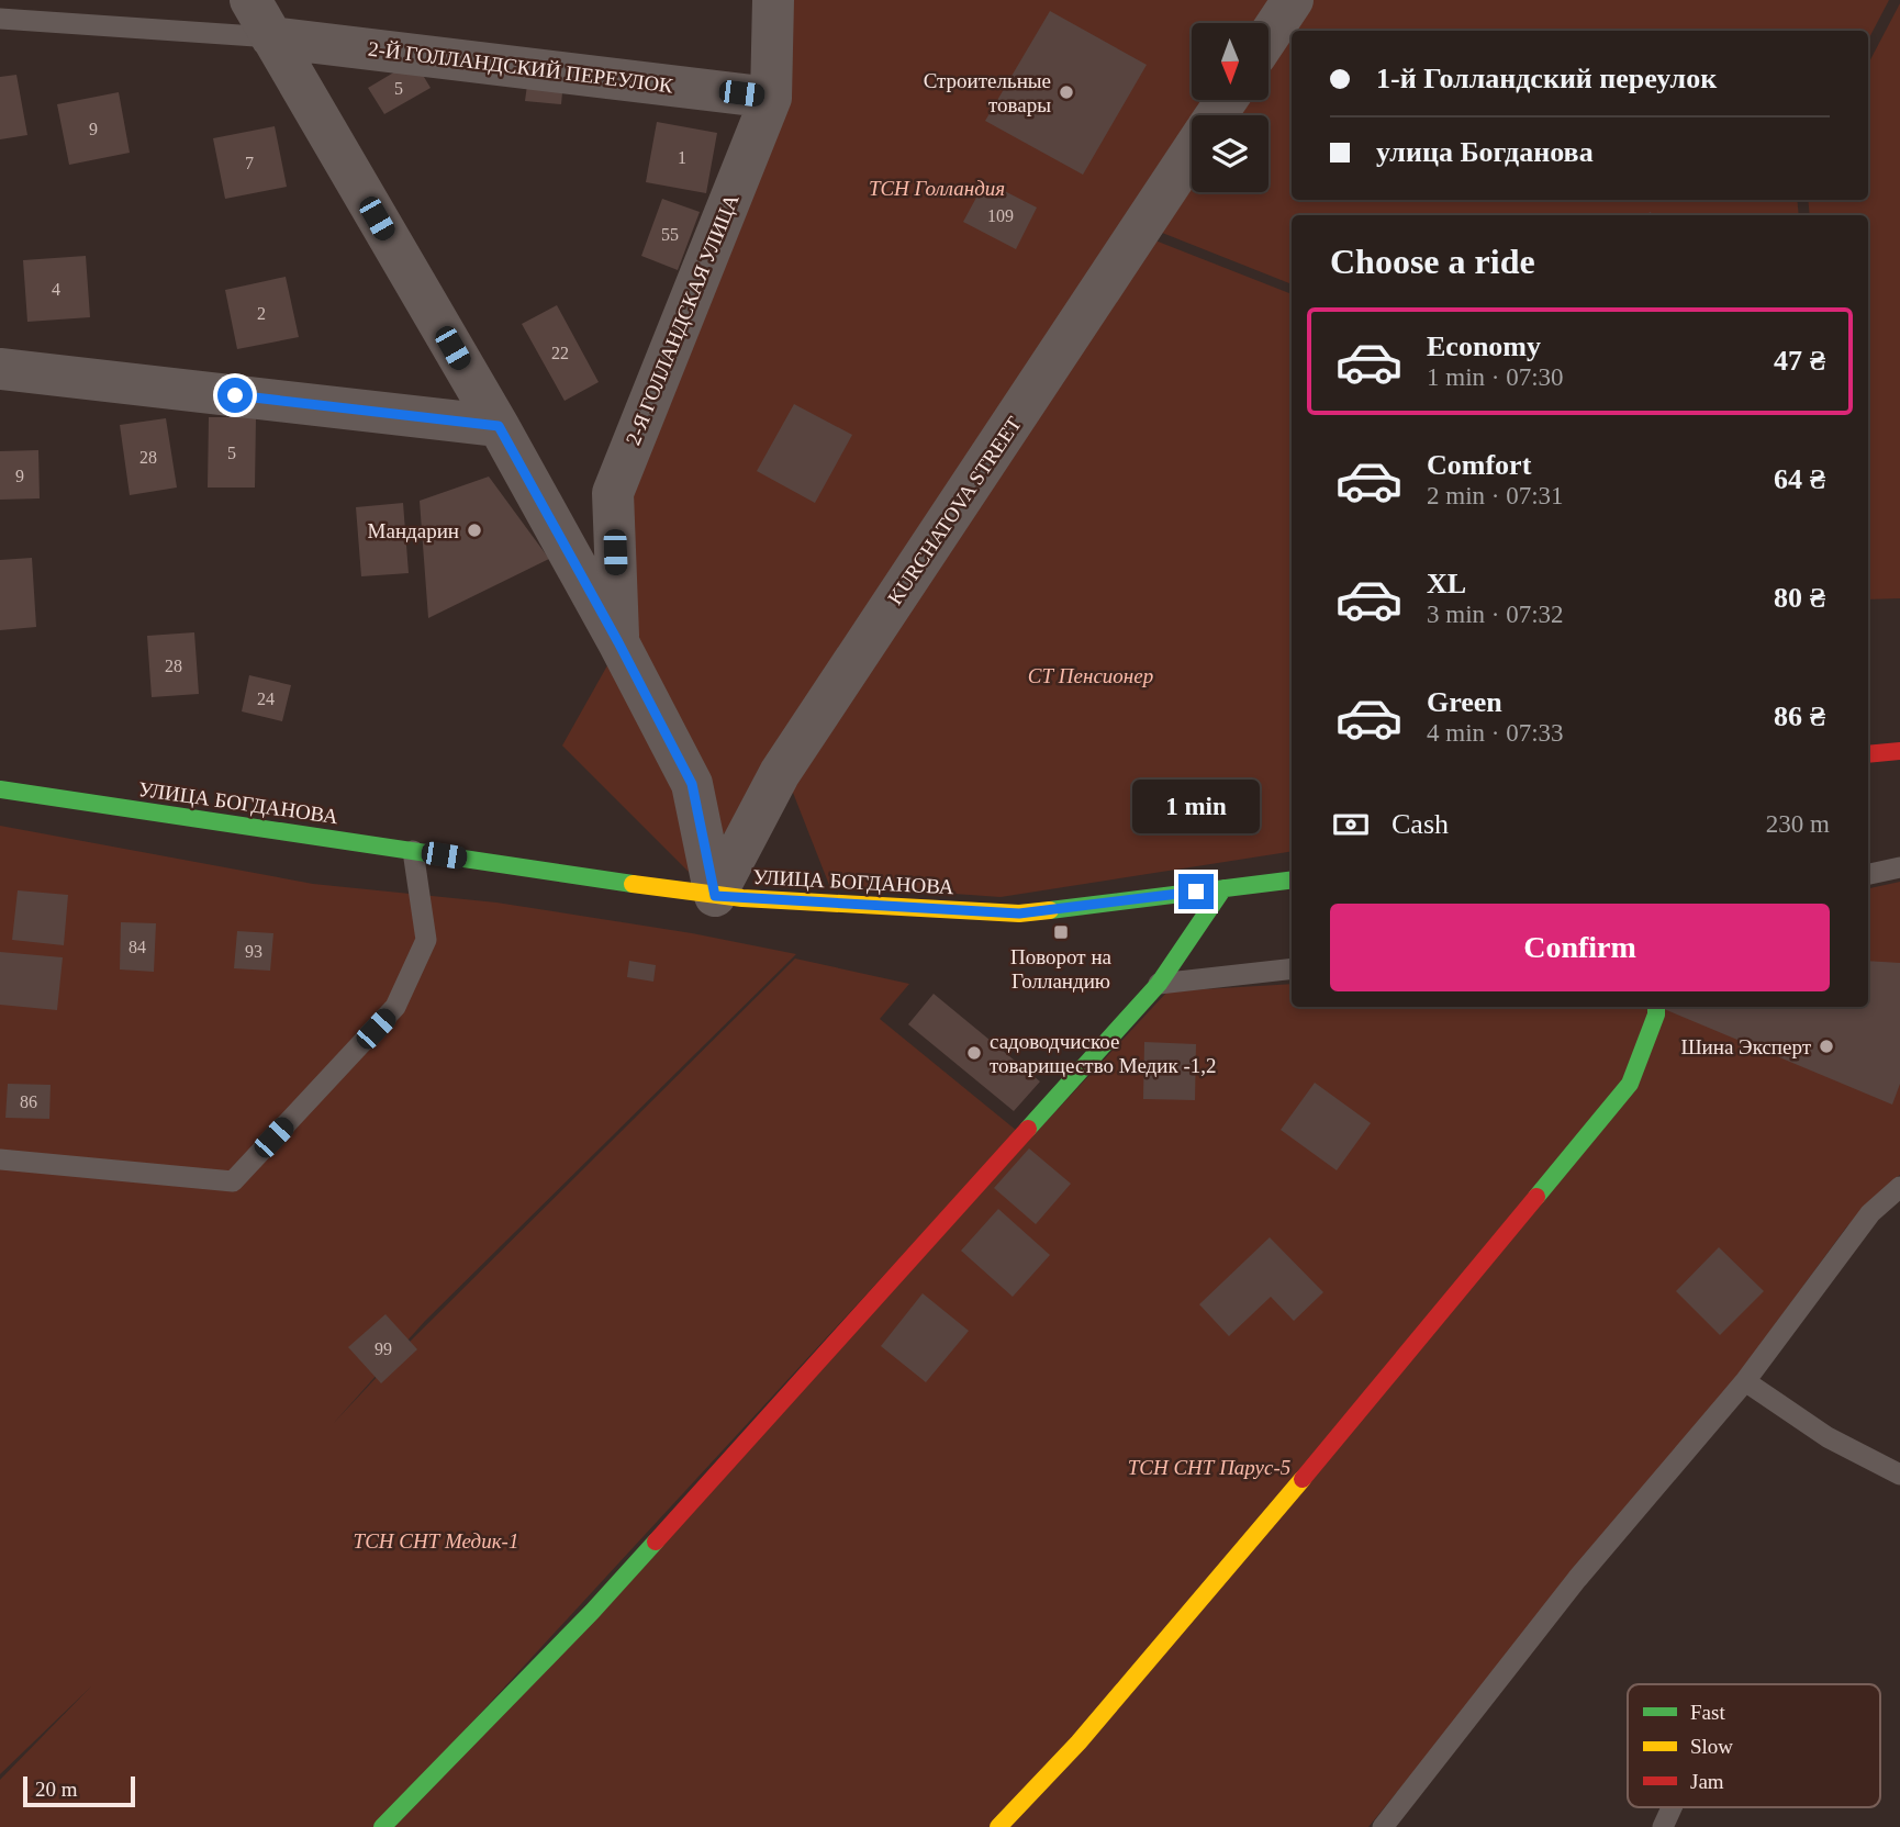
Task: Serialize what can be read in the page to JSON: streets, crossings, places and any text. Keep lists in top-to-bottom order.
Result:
{
  "streets": {
    "street": [
      "2-Й ГОЛЛАНДСКИЙ ПЕРЕУЛОК",
      "2-Я ГОЛЛАНДСКАЯ УЛИЦА",
      "KURCHATOVA STREET",
      "УЛИЦА БОГДАНОВА"
    ]
  },
  "crossings": [
    ["2-Й ГОЛЛАНДСКИЙ ПЕРЕУЛОК", "2-Я ГОЛЛАНДСКАЯ УЛИЦА"],
    ["KURCHATOVA STREET", "УЛИЦА БОГДАНОВА"]
  ],
  "parks": [
    "ТСН Голландия",
    "СТ Пенсионер",
    "ТСН СНТ Парус-5",
    "ТСН СНТ Медик-1"
  ],
  "places": {
    "other": [
      "Строительные товары",
      "Мандарин",
      "Шина Эксперт",
      "садоводчиское товарищество Медик -1,2"
    ],
    "transit": ["Поворот на Голландию"]
  },
  "house_numbers": [
    "5",
    "9",
    "1",
    "7",
    "109",
    "55",
    "4",
    "2",
    "22",
    "5",
    "28",
    "9",
    "28",
    "24",
    "84",
    "93",
    "86",
    "99"
  ],
  "legend": ["Fast", "Slow", "Jam"],
  "scale_bar": "20 m",
  "north": "bottom",
  "page": {
    "banner": ["1-й Голландский переулок", "улица Богданова"],
    "heading": "Choose a ride",
    "list": [
      {
        "name": "Economy",
        "note": "1 min · 07:30",
        "value": "47 ₴"
      },
      {
        "name": "Comfort",
        "note": "2 min · 07:31",
        "value": "64 ₴"
      },
      {
        "name": "XL",
        "note": "3 min · 07:32",
        "value": "80 ₴"
      },
      {
        "name": "Green",
        "note": "4 min · 07:33",
        "value": "86 ₴"
      }
    ],
    "bubble": "1 min",
    "pay": ["Cash", "230 m"],
    "buttons": "Confirm",
    "scale": "20 m"
  }
}
